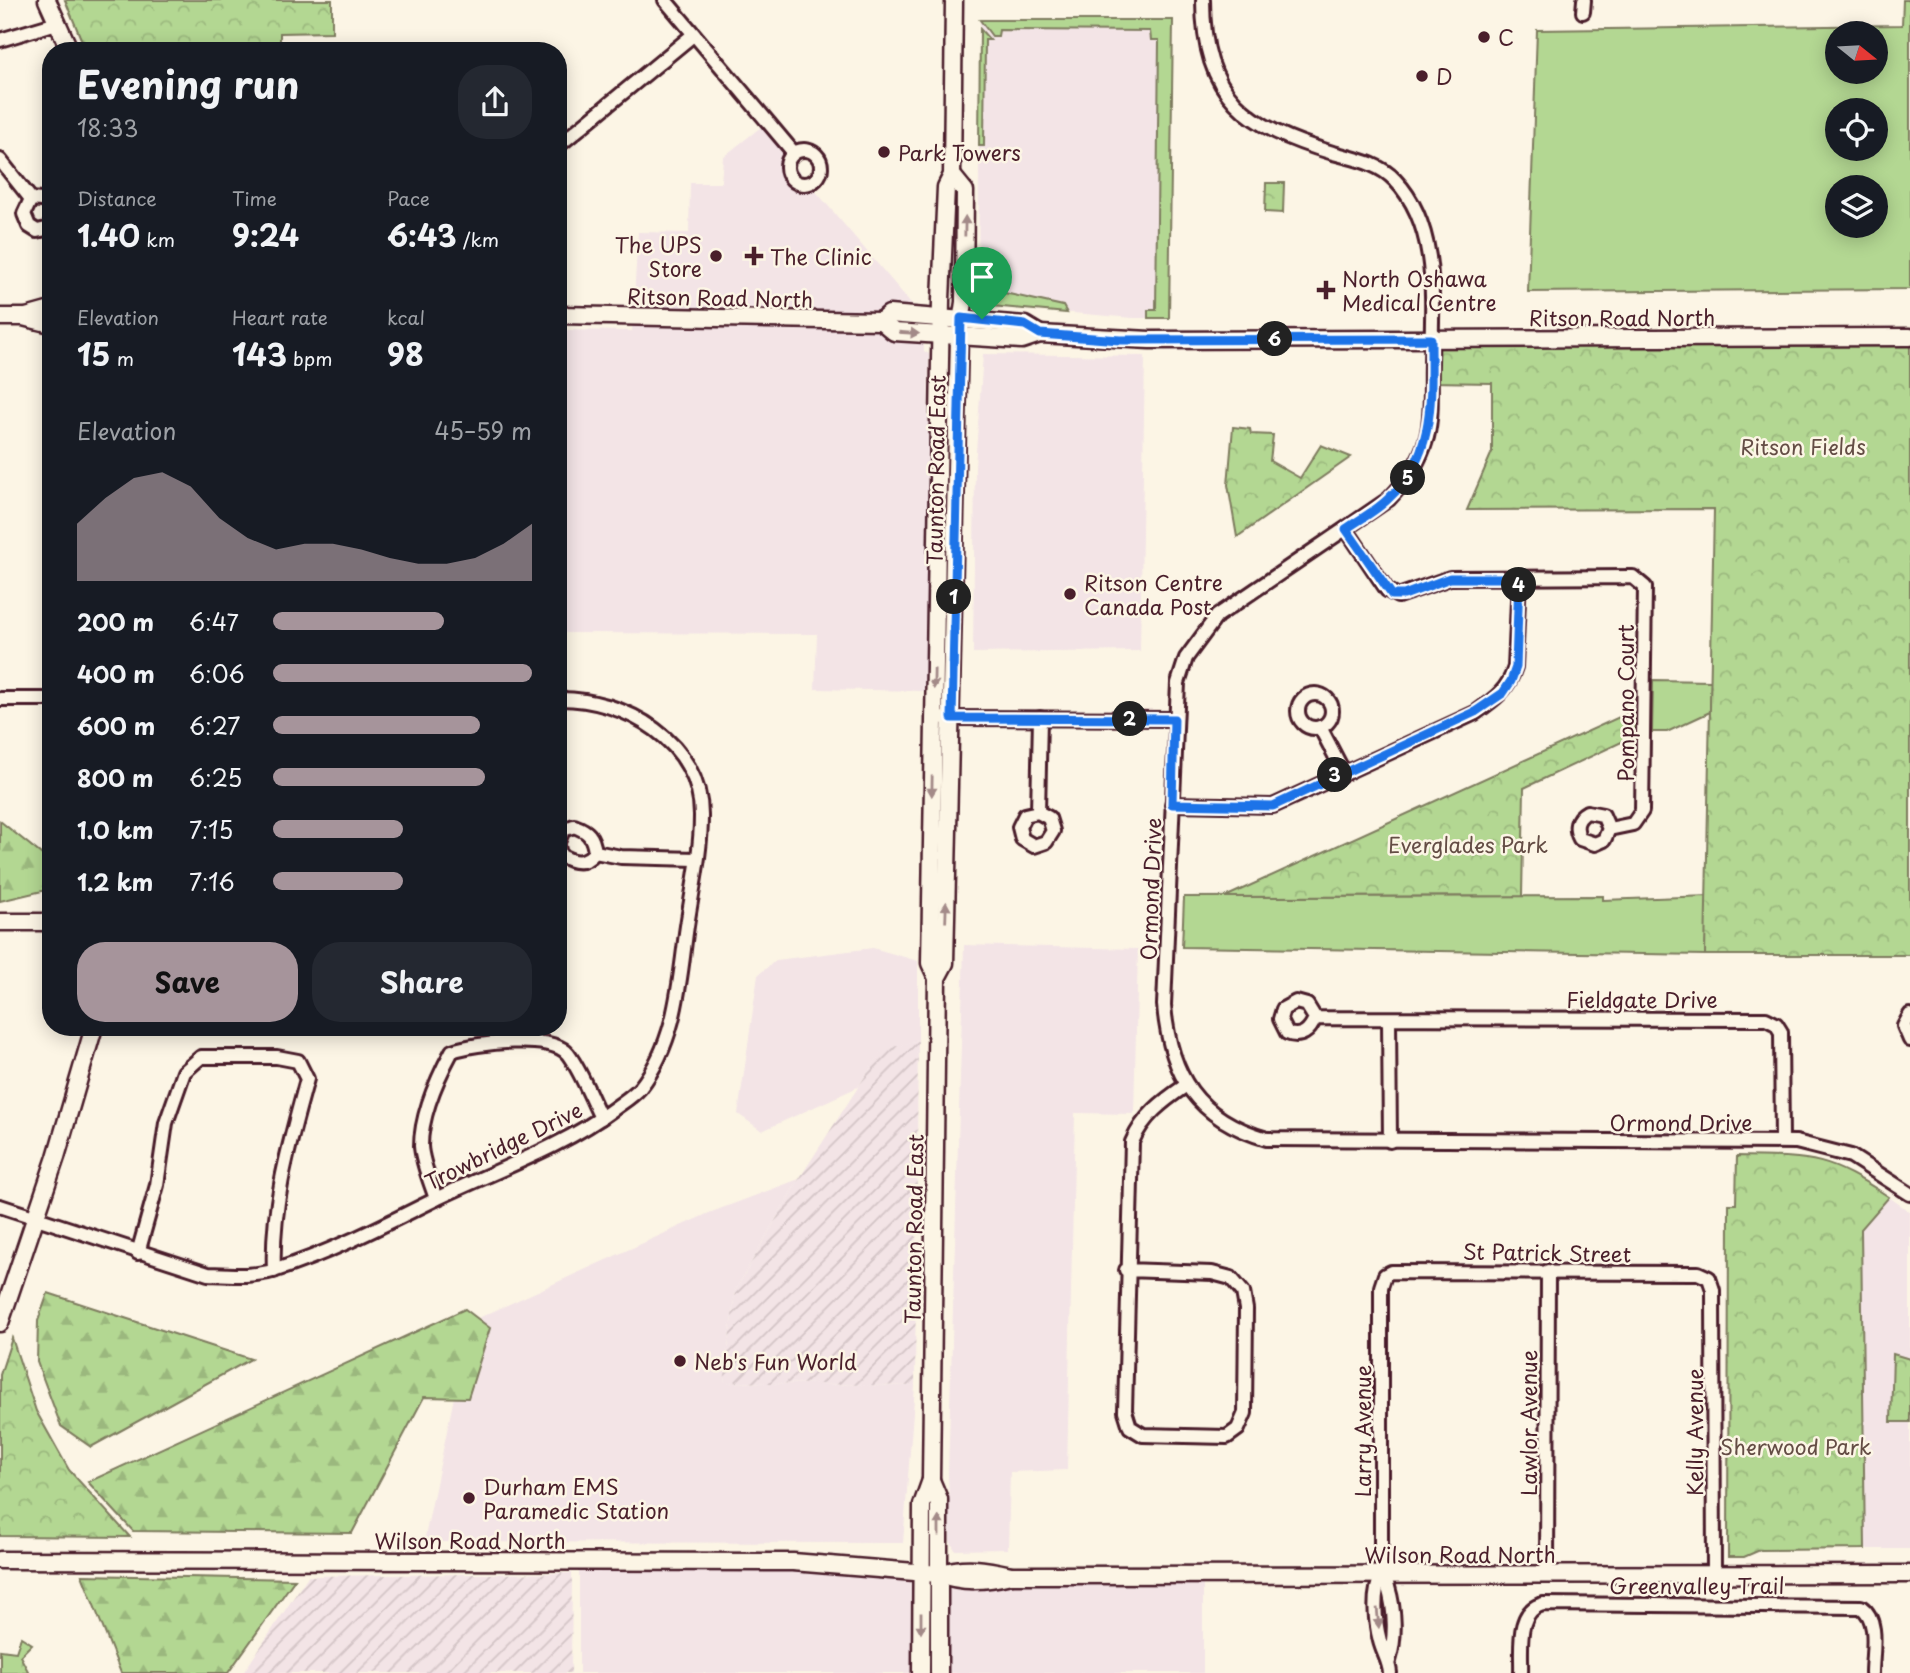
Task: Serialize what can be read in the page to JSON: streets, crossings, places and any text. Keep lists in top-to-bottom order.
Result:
{
  "streets": {
    "main road": ["Ritson Road North", "Taunton Road East", "Wilson Road North"],
    "street": [
      "Pompano Court",
      "Ormond Drive",
      "Fieldgate Drive",
      "Trowbridge Drive",
      "St Patrick Street",
      "Lawlor Avenue",
      "Larry Avenue",
      "Kelly Avenue",
      "Greenvalley Trail"
    ]
  },
  "crossings": [
    ["Ritson Road North", "Taunton Road East"],
    ["Ritson Road North", "Ormond Drive"],
    ["Taunton Road East", "Wilson Road North"],
    ["Ormond Drive", "Fieldgate Drive"],
    ["St Patrick Street", "Lawlor Avenue"],
    ["St Patrick Street", "Larry Avenue"],
    ["St Patrick Street", "Kelly Avenue"],
    ["Lawlor Avenue", "Wilson Road North"],
    ["Larry Avenue", "Wilson Road North"],
    ["Kelly Avenue", "Wilson Road North"]
  ],
  "parks": ["Ritson Fields", "Everglades Park", "Sherwood Park"],
  "places": {
    "other": [
      "C",
      "D",
      "Park Towers",
      "The UPS Store",
      "Ritson Centre Canada Post",
      "Neb's Fun World",
      "Durham EMS Paramedic Station"
    ],
    "health": ["The Clinic", "North Oshawa Medical Centre"]
  },
  "north": "right",
  "page": {
    "heading": ["Evening run", "18:33"],
    "stats": [
      ["Distance", "1.40 km"],
      ["Time", "9:24"],
      ["Pace", "6:43 /km"],
      ["Elevation", "15 m"],
      ["Heart rate", "143 bpm"],
      ["kcal", "98"]
    ],
    "pins": [
      "6",
      "5",
      "4",
      "1",
      "2",
      "3"
    ],
    "chart": ["Elevation", "45–59 m"],
    "list": [
      {
        "name": "200 m",
        "note": "6:47"
      },
      {
        "name": "400 m",
        "note": "6:06"
      },
      {
        "name": "600 m",
        "note": "6:27"
      },
      {
        "name": "800 m",
        "note": "6:25"
      },
      {
        "name": "1.0 km",
        "note": "7:15"
      },
      {
        "name": "1.2 km",
        "note": "7:16"
      }
    ],
    "buttons": ["Save", "Share"]
  }
}
